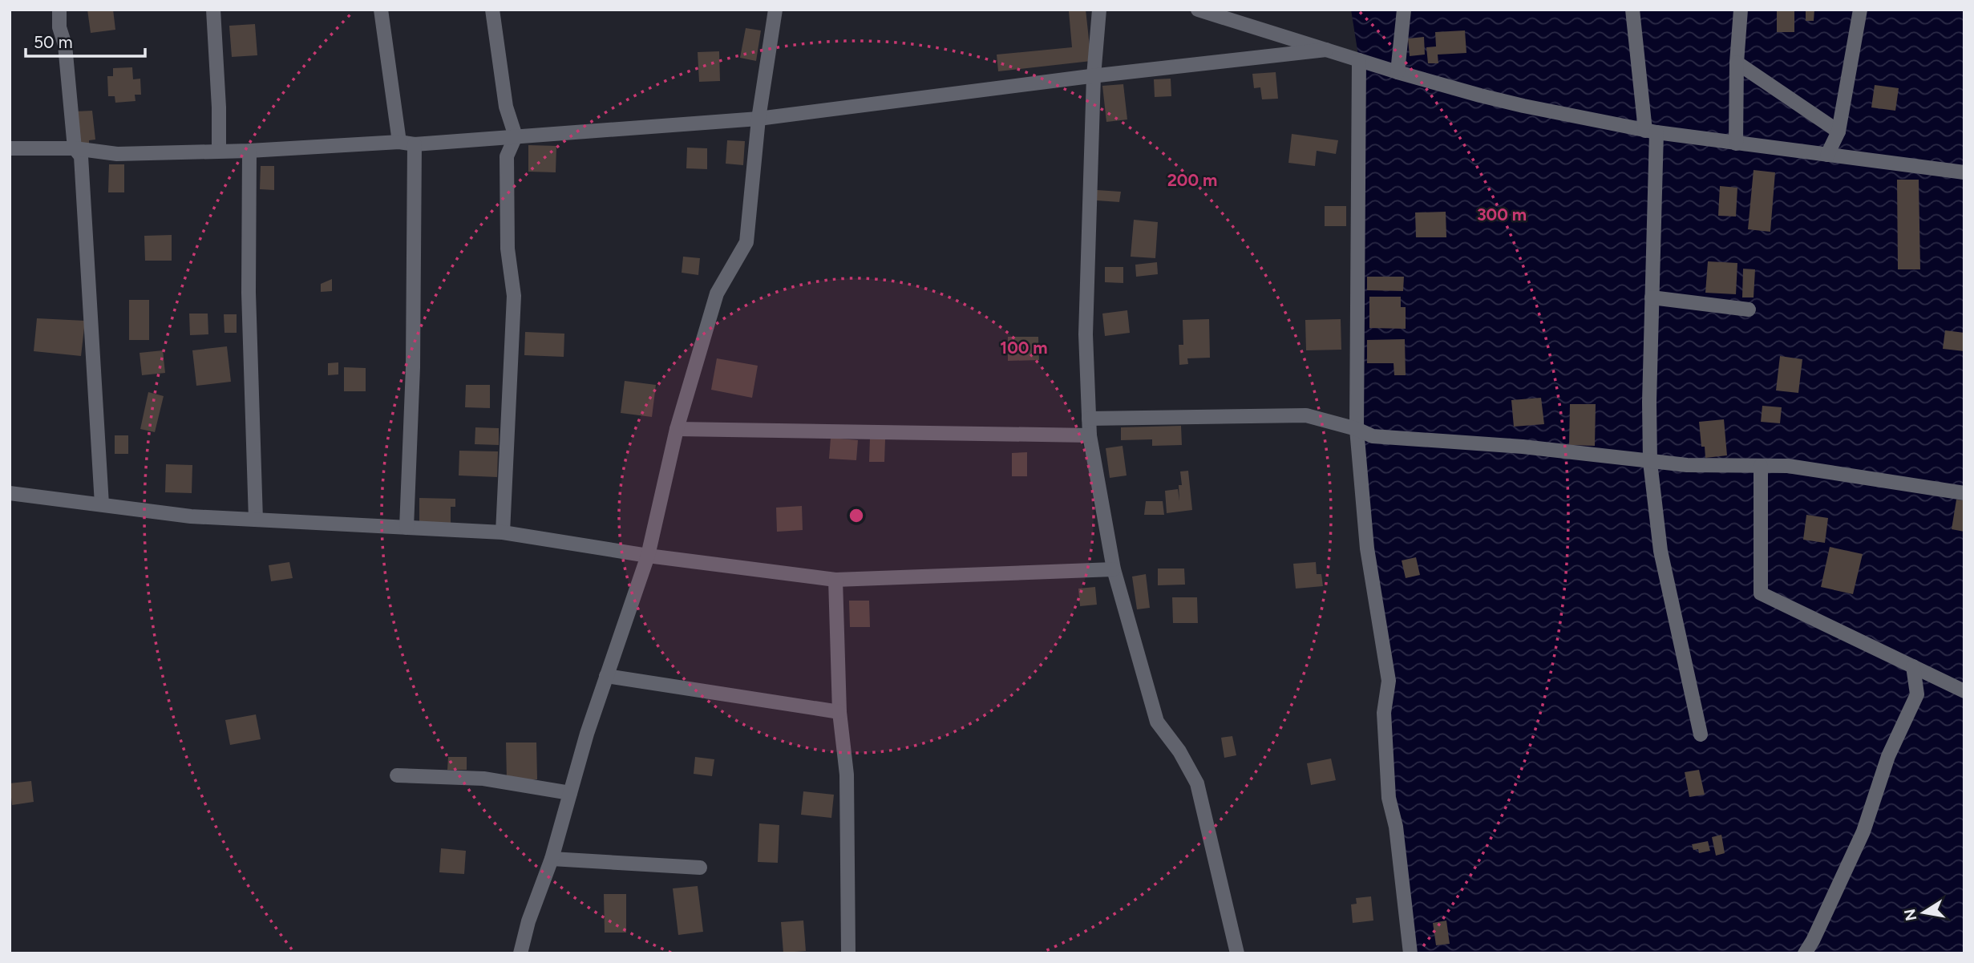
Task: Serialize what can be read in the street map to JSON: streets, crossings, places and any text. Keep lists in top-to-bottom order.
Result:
{
  "scale_bar": "50 m",
  "north": "left",
  "rings": ["200 m", "300 m", "100 m"]
}
